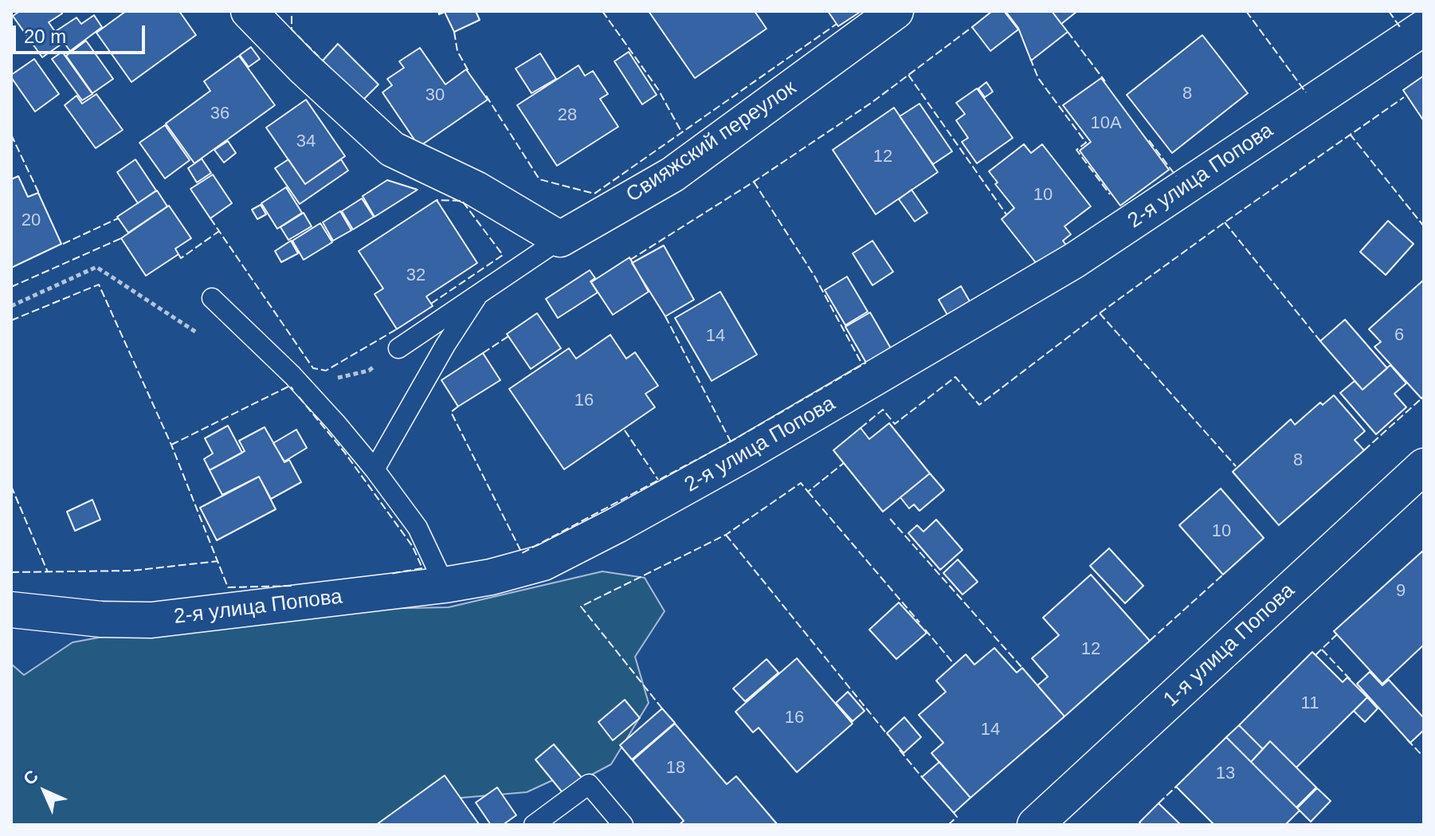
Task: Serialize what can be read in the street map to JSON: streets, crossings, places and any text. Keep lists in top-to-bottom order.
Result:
{
  "streets": {
    "street": ["Свияжский переулок", "2-я улица Попова", "1-я улица Попова"]
  },
  "house_numbers": [
    "8",
    "30",
    "36",
    "28",
    "10А",
    "34",
    "12",
    "10",
    "20",
    "32",
    "6",
    "14",
    "16",
    "8",
    "10",
    "9",
    "12",
    "11",
    "16",
    "14",
    "18",
    "13"
  ],
  "scale_bar": "20 m",
  "north": "top left"
}
